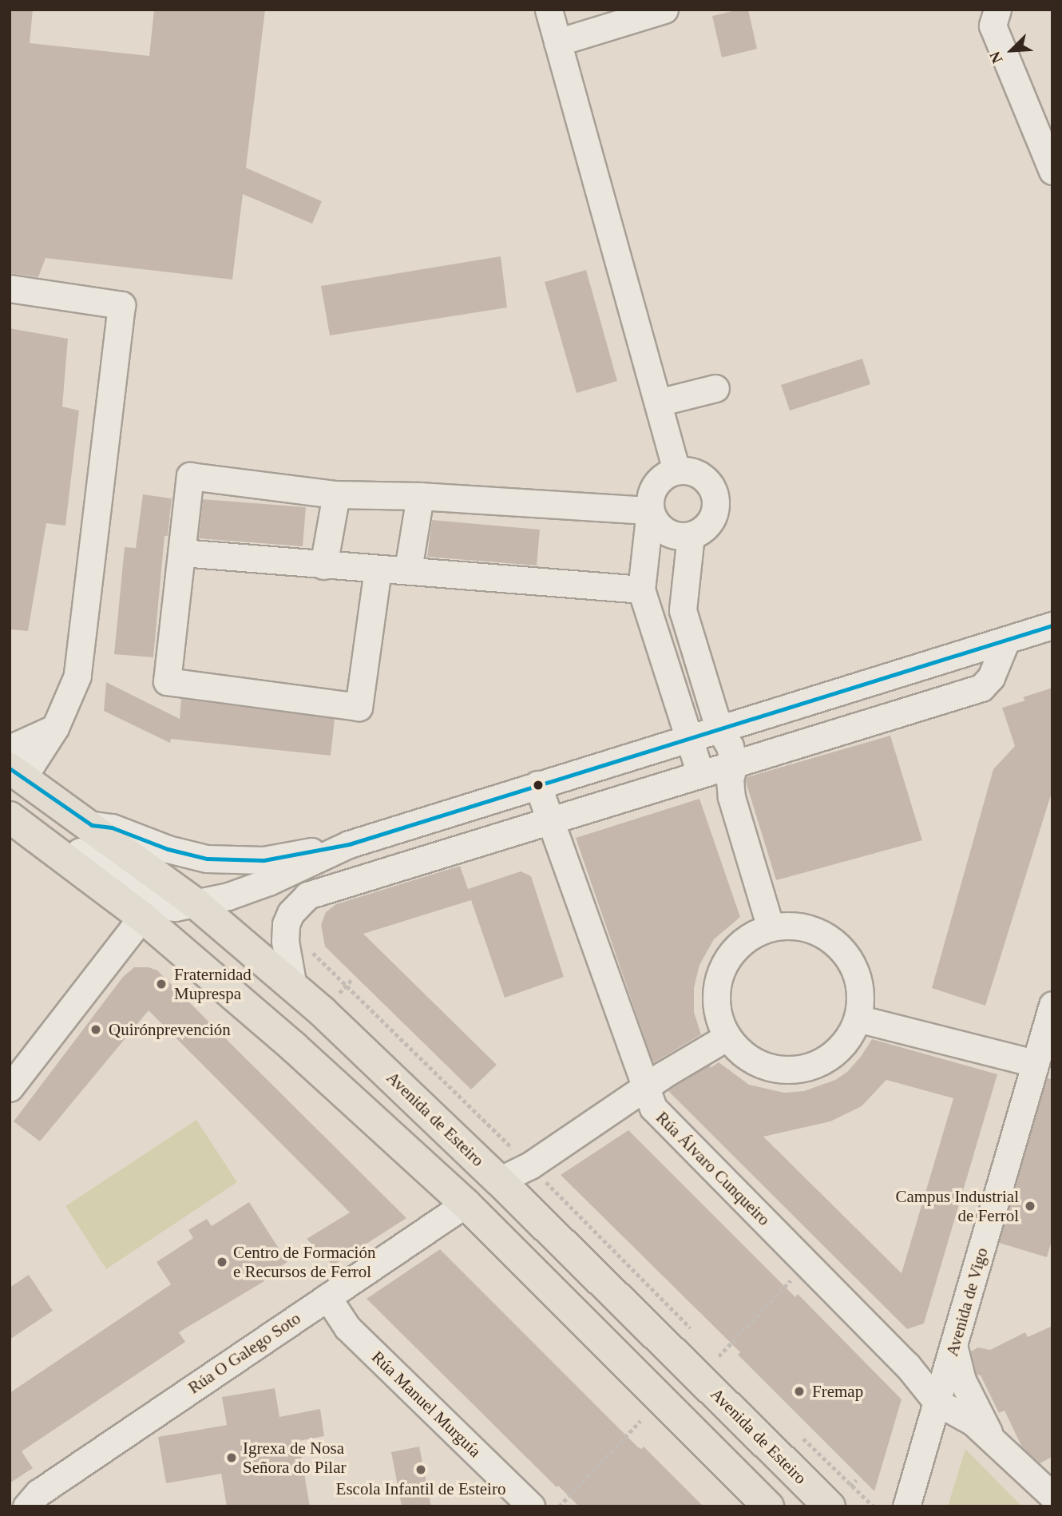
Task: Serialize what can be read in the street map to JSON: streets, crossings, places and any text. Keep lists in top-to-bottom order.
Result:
{
  "streets": {
    "main road": ["Avenida de Esteiro"],
    "street": [
      "Rúa Álvaro Cunqueiro",
      "Avenida de Vigo",
      "Rúa O Galego Soto",
      "Rúa Manuel Murguía"
    ]
  },
  "crossings": [
    ["Rúa Álvaro Cunqueiro", "Avenida de Vigo"],
    ["Rúa O Galego Soto", "Rúa Manuel Murguía"]
  ],
  "places": [
    "Fraternidad Muprespa",
    "Quirónprevención",
    "Campus Industrial de Ferrol",
    "Centro de Formación e Recursos de Ferrol",
    "Fremap",
    "Igrexa de Nosa Señora do Pilar",
    "Escola Infantil de Esteiro"
  ],
  "north": "bottom left"
}
